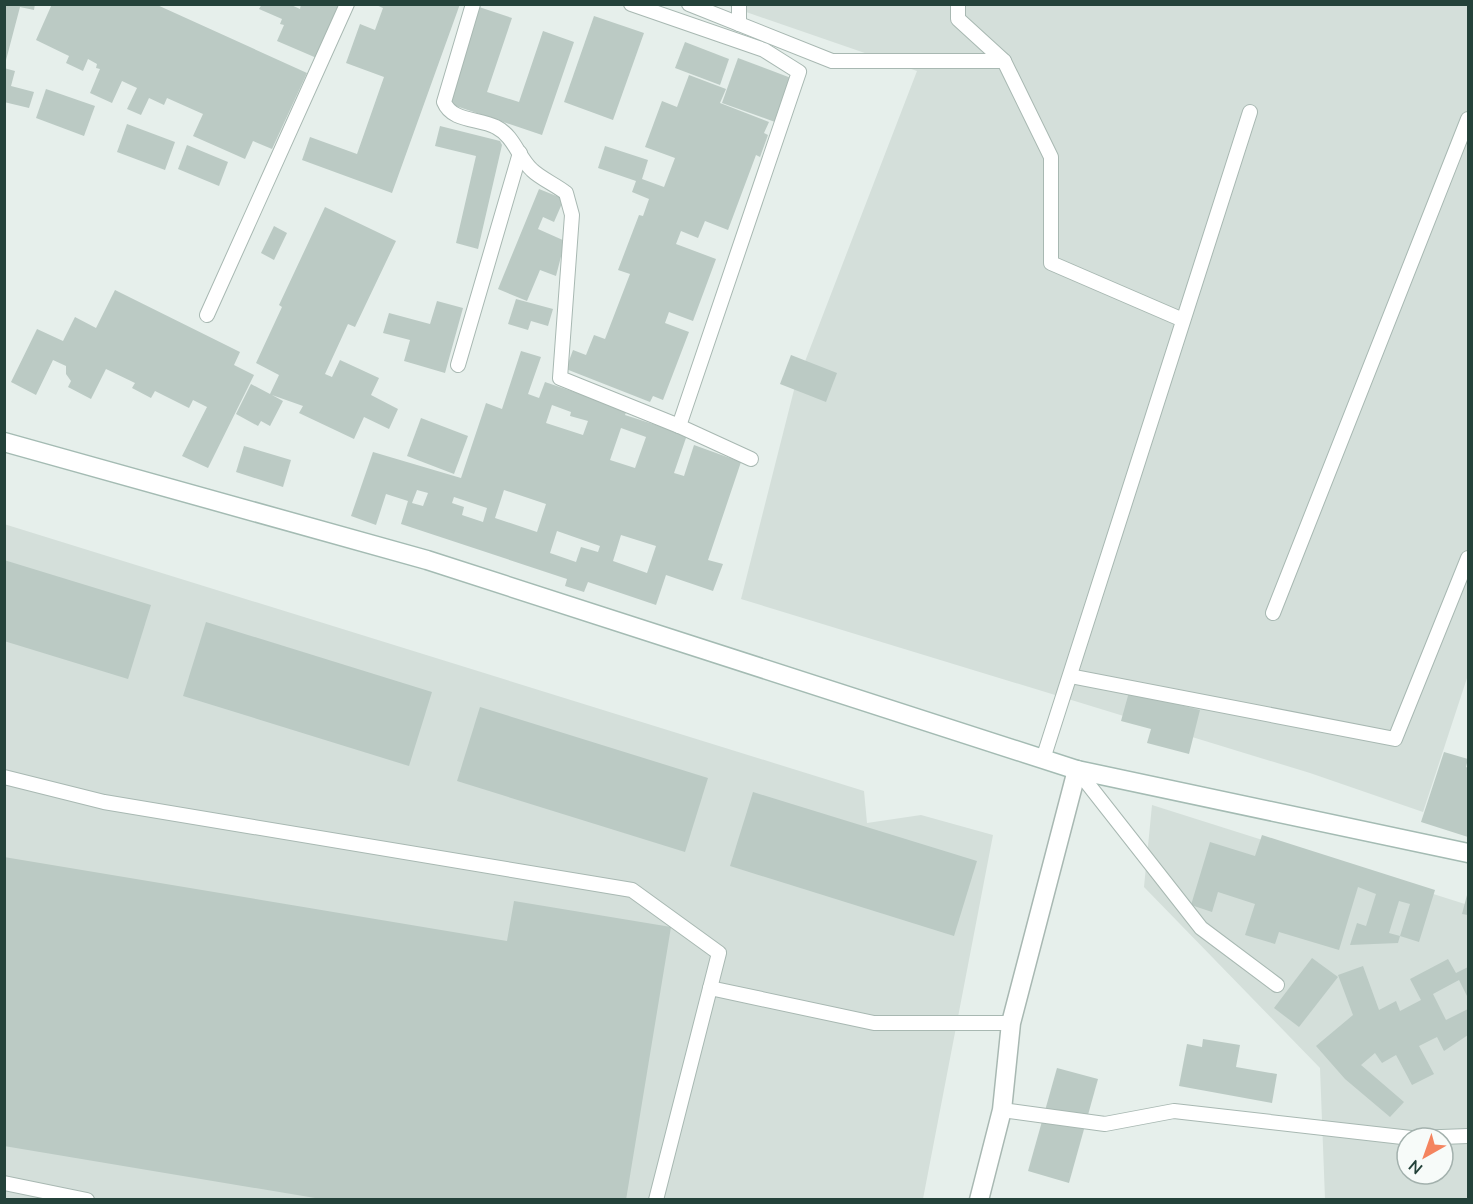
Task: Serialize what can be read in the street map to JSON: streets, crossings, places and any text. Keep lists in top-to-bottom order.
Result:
{
  "north": "bottom left"
}
